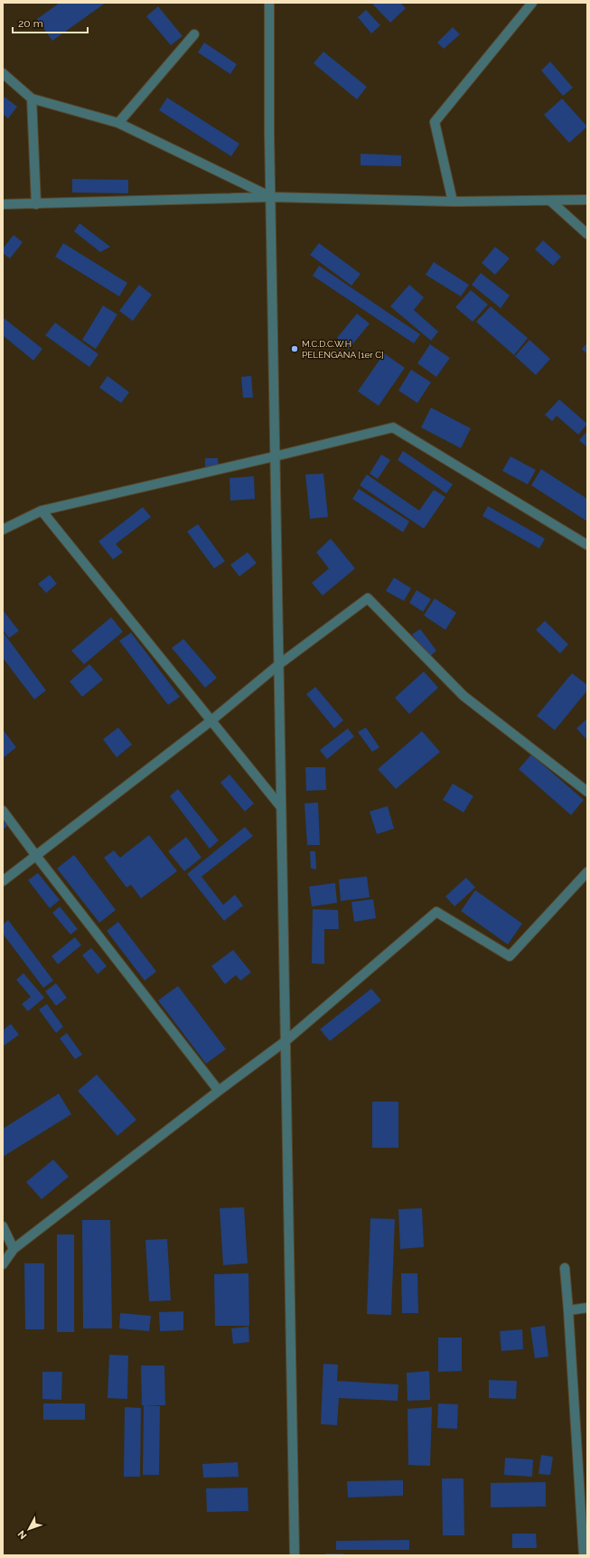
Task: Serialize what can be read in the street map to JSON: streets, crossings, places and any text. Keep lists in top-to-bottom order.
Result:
{
  "places": ["M.C.D.C.W.H PELENGANA [1er C]"],
  "scale_bar": "20 m",
  "north": "bottom left"
}
